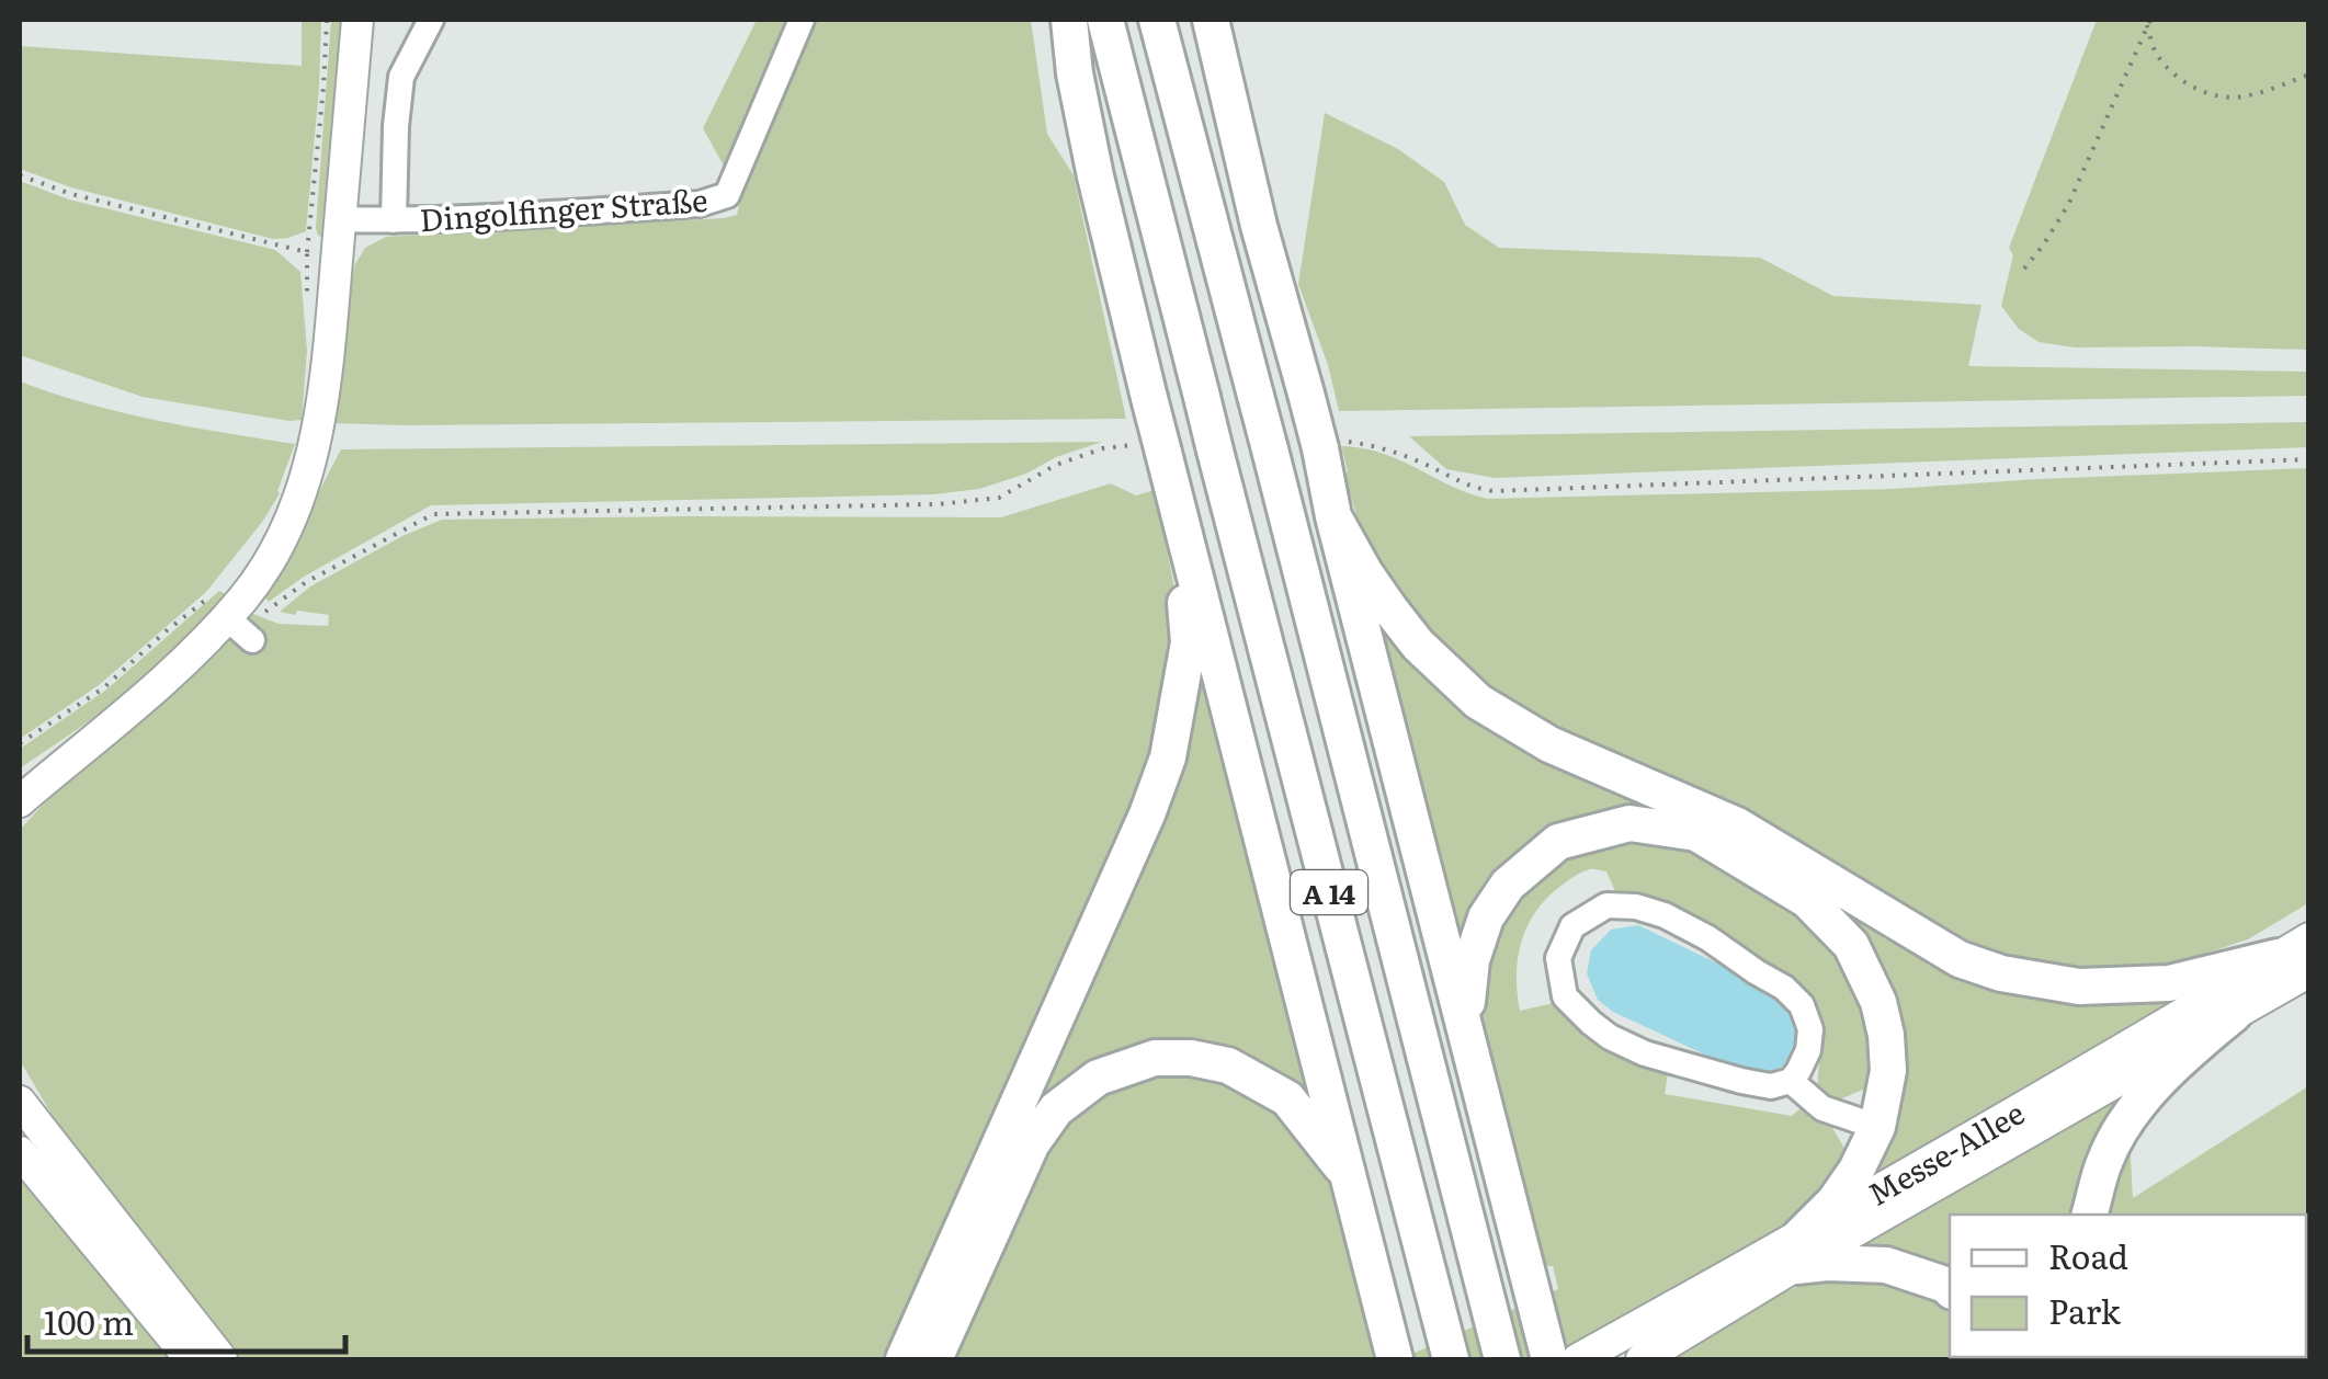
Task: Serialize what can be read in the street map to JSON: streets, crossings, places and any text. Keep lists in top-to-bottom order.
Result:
{
  "streets": {
    "highway": ["A 14"],
    "main road": ["Messe-Allee"],
    "lane": ["Dingolfinger Straße"]
  },
  "legend": ["Road", "Park"],
  "scale_bar": "100 m"
}
